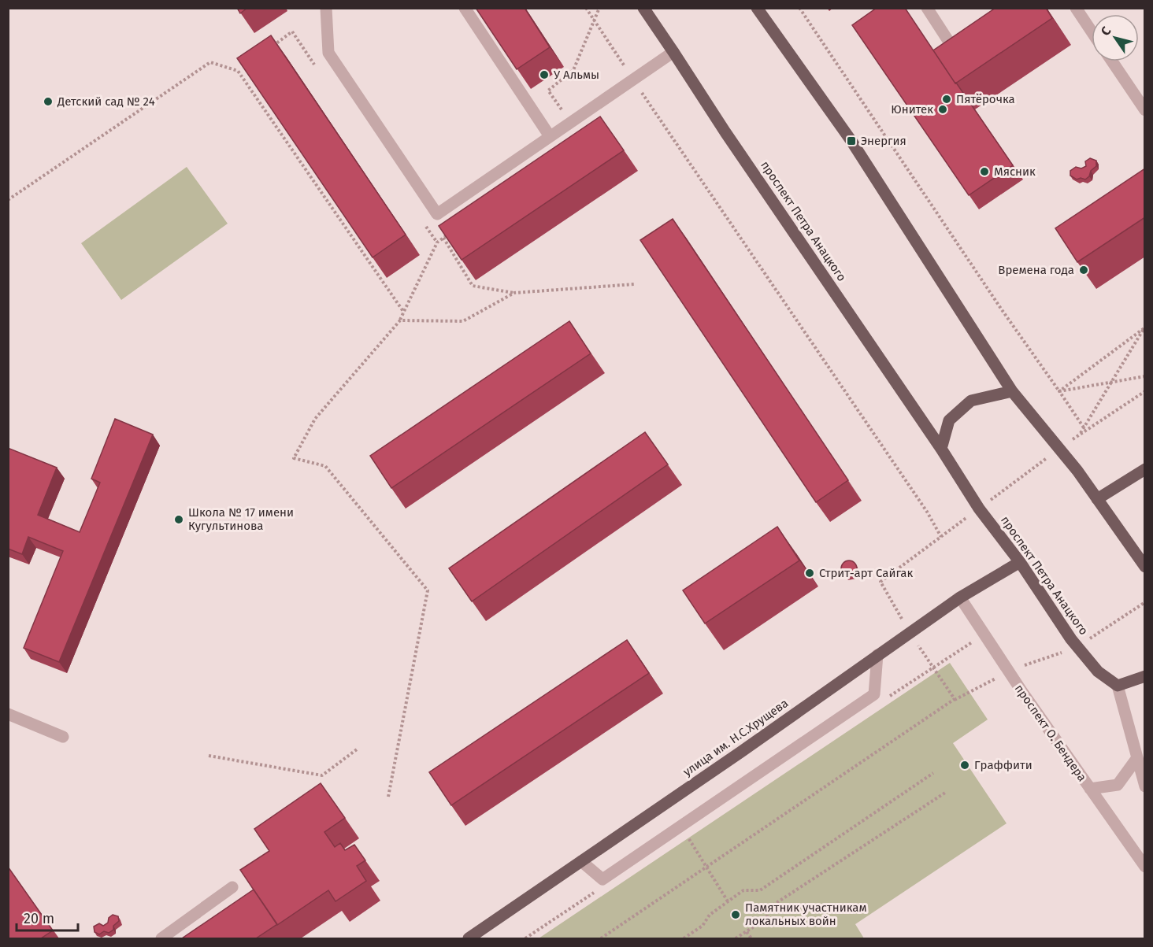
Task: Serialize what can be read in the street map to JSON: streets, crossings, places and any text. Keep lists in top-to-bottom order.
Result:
{
  "streets": {
    "main road": ["проспект Петра Анацкого", "улица им. Н.С.Хрущева"],
    "street": ["проспект О. Бендера"]
  },
  "crossings": [
    ["проспект Петра Анацкого", "улица им. Н.С.Хрущева"],
    ["проспект О. Бендера", "улица им. Н.С.Хрущева"]
  ],
  "places": {
    "other": [
      "У Альмы",
      "Пятёрочка",
      "Детский сад № 24",
      "Юнитек",
      "Мясник",
      "Времена года",
      "Школа № 17 имени Кугультинова",
      "Стрит-арт Сайгак",
      "Граффити",
      "Памятник участникам локальных войн"
    ],
    "transit": ["Энергия"]
  },
  "scale_bar": "20 m",
  "north": "top left"
}
